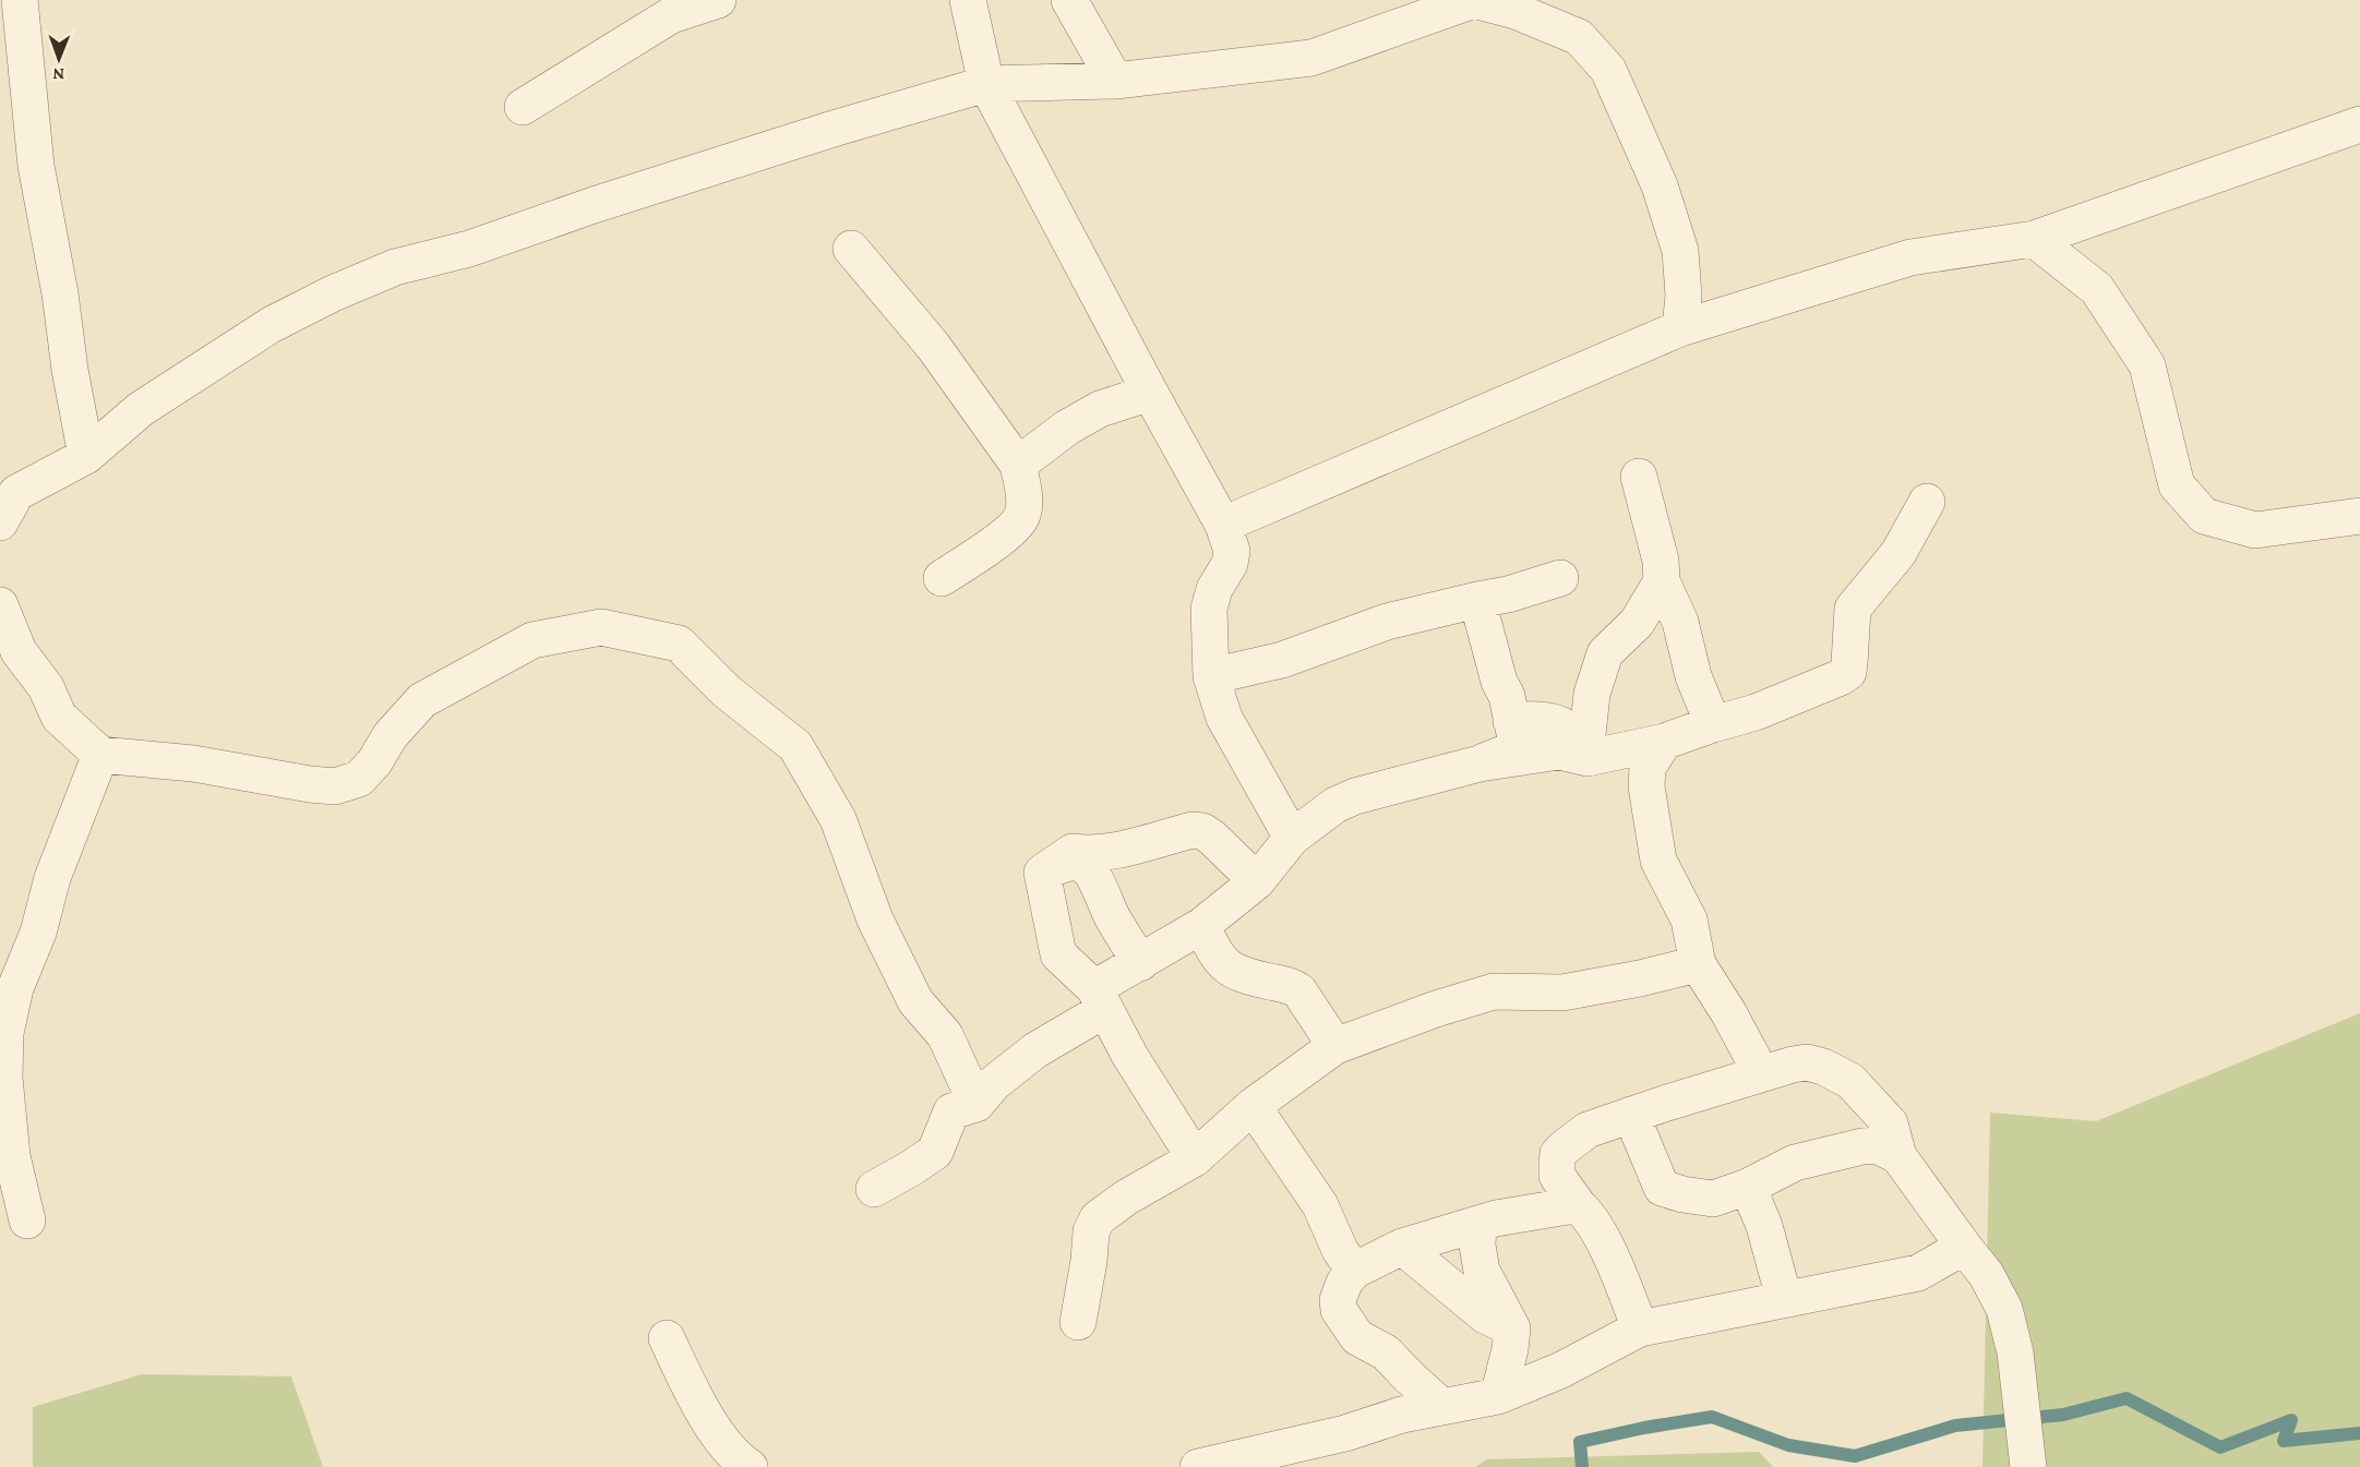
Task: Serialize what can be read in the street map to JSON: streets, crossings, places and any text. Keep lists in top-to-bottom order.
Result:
{
  "north": "bottom"
}
